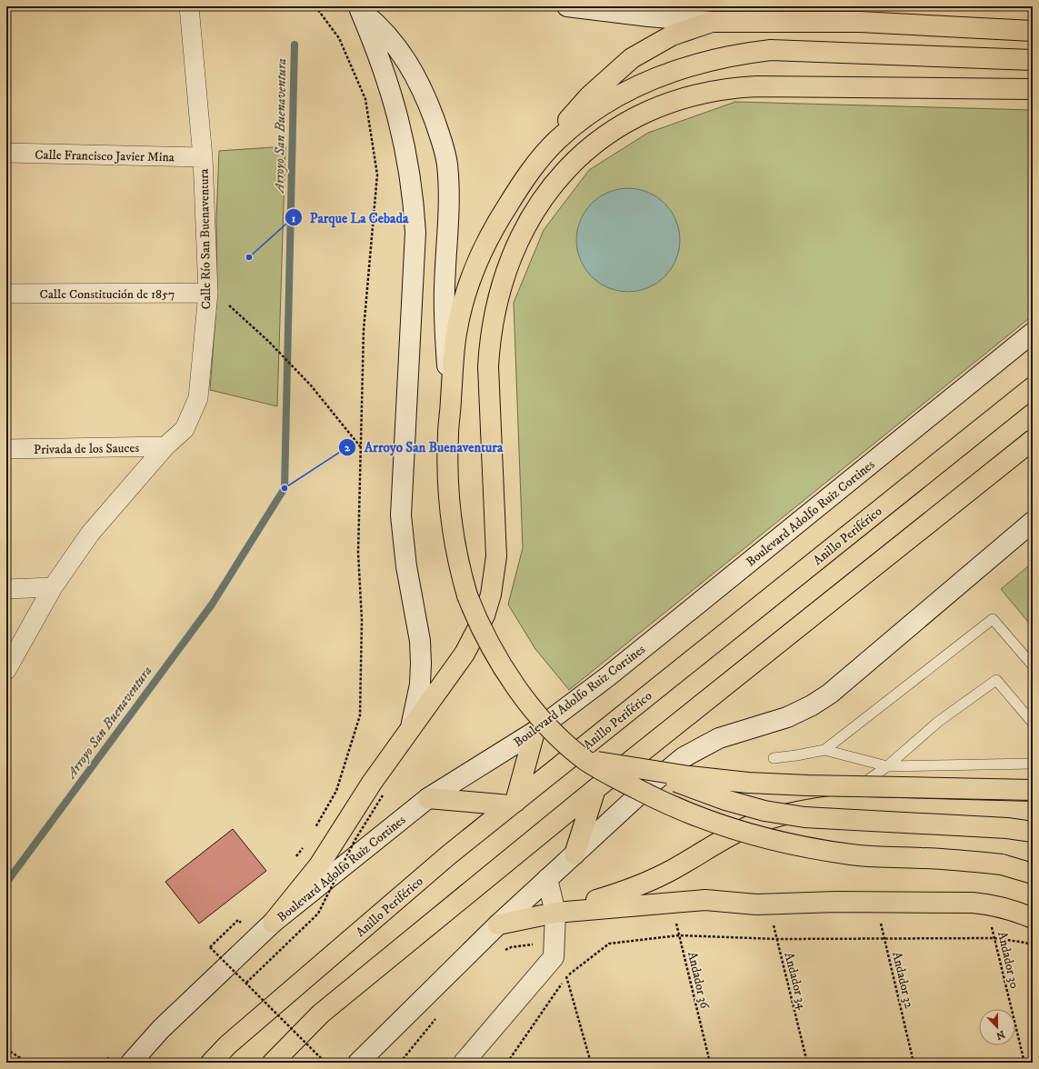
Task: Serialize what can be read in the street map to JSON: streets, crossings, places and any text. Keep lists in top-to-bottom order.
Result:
{
  "streets": {
    "main road": ["Boulevard Adolfo Ruiz Cortines", "Anillo Periférico"],
    "street": [
      "Calle Francisco Javier Mina",
      "Calle Río San Buenaventura",
      "Calle Constitución de 1857",
      "Privada de los Sauces"
    ],
    "path": [
      "Andador 30",
      "Andador 36",
      "Andador 32",
      "Andador 34"
    ]
  },
  "crossings": [
    ["Calle Francisco Javier Mina", "Calle Río San Buenaventura"],
    ["Calle Río San Buenaventura", "Calle Constitución de 1857"],
    ["Calle Río San Buenaventura", "Privada de los Sauces"]
  ],
  "water": ["Arroyo San Buenaventura"],
  "places": ["Parque La Cebada", "Arroyo San Buenaventura"],
  "north": "bottom"
}
